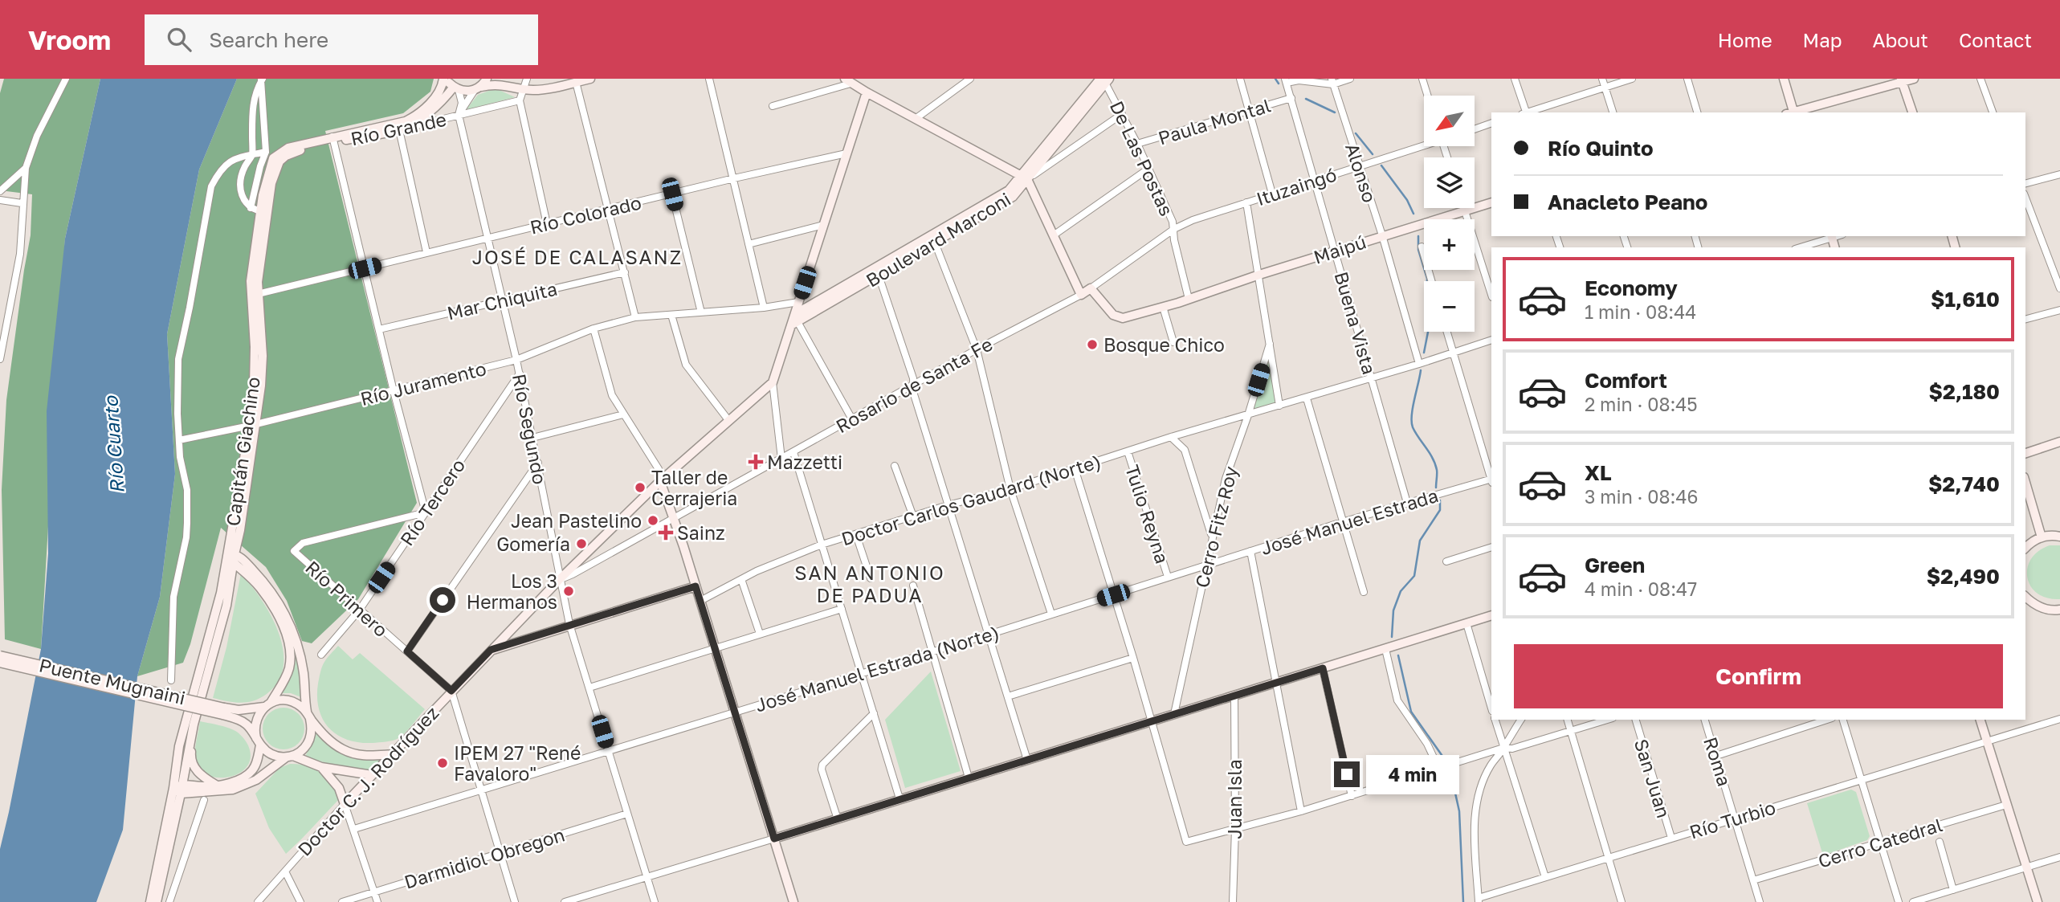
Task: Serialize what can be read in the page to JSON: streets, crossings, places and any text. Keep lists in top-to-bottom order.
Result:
{
  "streets": {
    "main road": [
      "Río Grande",
      "Boulevard Marconi",
      "Maipú",
      "Rosario de Santa Fe",
      "Capitán Giachino",
      "Puente Mugnaini",
      "Doctor C. J. Rodríguez"
    ],
    "street": [
      "Paula Montal",
      "De Las Postas",
      "Alonso",
      "Ituzaingó",
      "Río Colorado",
      "Mar Chiquita",
      "Buena Vista",
      "Río Juramento",
      "Río Segundo",
      "Doctor Carlos Gaudard (Norte)",
      "Río Tercero",
      "Tulio Reyna",
      "José Manuel Estrada",
      "Cerro Fitz Roy",
      "Río Primero",
      "José Manuel Estrada (Norte)",
      "Roma",
      "San Juan",
      "Juan Isla",
      "Río Turbio",
      "Cerro Catedral",
      "Darmidiol Obregon"
    ]
  },
  "crossings": [
    ["Paula Montal", "De Las Postas"],
    ["Paula Montal", "Buena Vista"],
    ["Río Grande", "Río Segundo"],
    ["Río Grande", "Capitán Giachino"],
    ["De Las Postas", "Ituzaingó"],
    ["De Las Postas", "Boulevard Marconi"],
    ["De Las Postas", "Maipú"],
    ["De Las Postas", "Rosario de Santa Fe"],
    ["Alonso", "Ituzaingó"],
    ["Alonso", "Maipú"],
    ["Alonso", "Doctor Carlos Gaudard (Norte)"],
    ["Ituzaingó", "Buena Vista"],
    ["Ituzaingó", "Rosario de Santa Fe"],
    ["Río Colorado", "Río Segundo"],
    ["Río Colorado", "Capitán Giachino"],
    ["Maipú", "Buena Vista"],
    ["Maipú", "Rosario de Santa Fe"],
    ["Mar Chiquita", "Río Segundo"],
    ["Buena Vista", "Doctor Carlos Gaudard (Norte)"],
    ["Buena Vista", "José Manuel Estrada"],
    ["Río Juramento", "Río Segundo"],
    ["Río Juramento", "Capitán Giachino"],
    ["Rosario de Santa Fe", "Río Segundo"],
    ["Rosario de Santa Fe", "Doctor C. J. Rodríguez"],
    ["Río Segundo", "Río Tercero"],
    ["Río Segundo", "José Manuel Estrada (Norte)"],
    ["Río Segundo", "Doctor C. J. Rodríguez"],
    ["Río Segundo", "Darmidiol Obregon"],
    ["Doctor Carlos Gaudard (Norte)", "Tulio Reyna"],
    ["Doctor Carlos Gaudard (Norte)", "Cerro Fitz Roy"],
    ["Río Tercero", "Río Primero"],
    ["Tulio Reyna", "José Manuel Estrada (Norte)"],
    ["José Manuel Estrada", "Cerro Fitz Roy"],
    ["José Manuel Estrada", "José Manuel Estrada (Norte)"],
    ["Cerro Fitz Roy", "José Manuel Estrada (Norte)"],
    ["Río Primero", "Doctor C. J. Rodríguez"],
    ["Roma", "Río Turbio"],
    ["Roma", "Cerro Catedral"],
    ["San Juan", "Río Turbio"]
  ],
  "districts": ["JOSÉ DE CALASANZ", "SAN ANTONIO DE PADUA"],
  "water": ["Río Cuarto"],
  "places": {
    "other": [
      "Bosque Chico",
      "Taller de Cerrajeria",
      "Jean Pastelino",
      "Gomería",
      "Los 3 Hermanos",
      "IPEM 27 \"René Favaloro\""
    ],
    "health": ["Mazzetti", "Sainz"]
  },
  "north": "bottom left",
  "page": {
    "header": "Vroom",
    "search": "Search here",
    "nav": [
      "Home",
      "Map",
      "About",
      "Contact"
    ],
    "map_buttons": ["+", "−"],
    "banner": ["Río Quinto", "Anacleto Peano"],
    "list": [
      {
        "name": "Economy",
        "note": "1 min · 08:44",
        "value": "$1,610"
      },
      {
        "name": "Comfort",
        "note": "2 min · 08:45",
        "value": "$2,180"
      },
      {
        "name": "XL",
        "note": "3 min · 08:46",
        "value": "$2,740"
      },
      {
        "name": "Green",
        "note": "4 min · 08:47",
        "value": "$2,490"
      }
    ],
    "buttons": "Confirm",
    "bubble": "4 min"
  }
}
